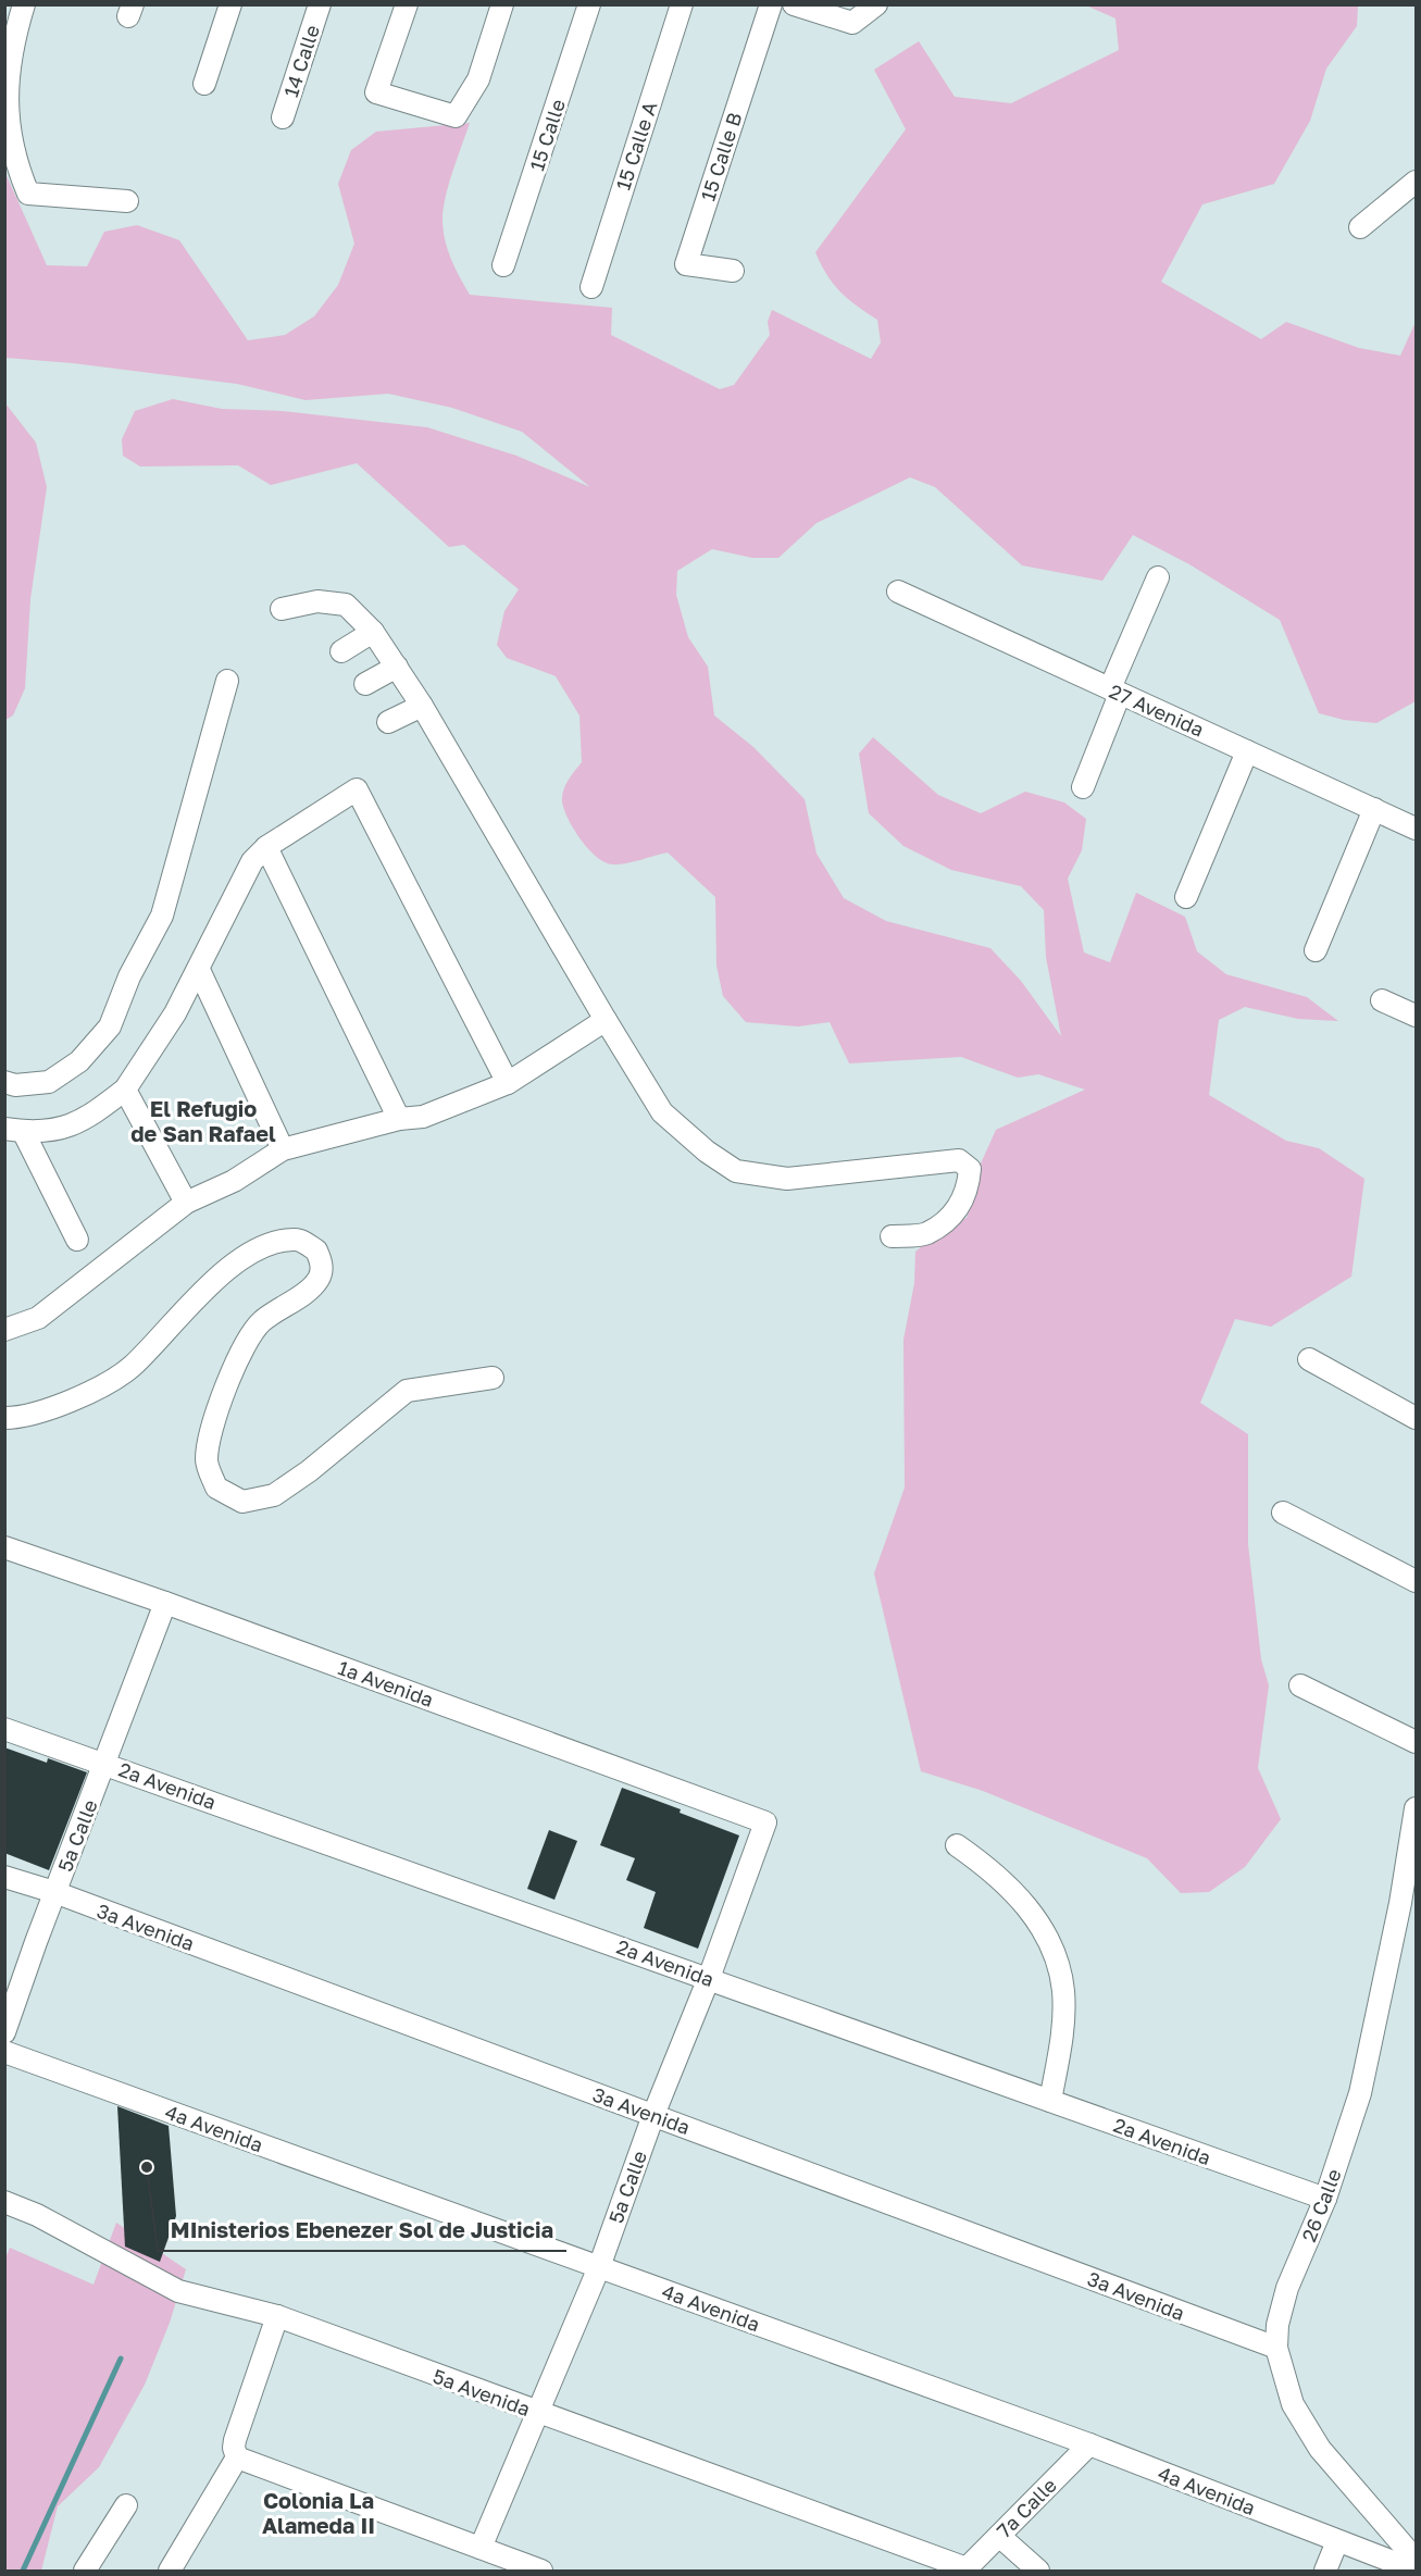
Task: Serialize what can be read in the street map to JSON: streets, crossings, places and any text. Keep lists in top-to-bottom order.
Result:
{
  "streets": {
    "street": [
      "14 Calle",
      "15 Calle",
      "15 Calle A",
      "15 Calle B",
      "27 Avenida",
      "1a Avenida",
      "2a Avenida",
      "5a Calle",
      "3a Avenida",
      "4a Avenida",
      "26 Calle",
      "5a Avenida",
      "7a Calle"
    ]
  },
  "crossings": [
    ["1a Avenida", "5a Calle"],
    ["2a Avenida", "5a Calle"],
    ["2a Avenida", "26 Calle"],
    ["5a Calle", "3a Avenida"],
    ["5a Calle", "4a Avenida"],
    ["5a Calle", "5a Avenida"],
    ["3a Avenida", "26 Calle"],
    ["4a Avenida", "7a Calle"],
    ["5a Avenida", "7a Calle"]
  ],
  "districts": ["El Refugio de San Rafael", "Colonia La Alameda II"],
  "places": ["MInisterios Ebenezer Sol de Justicia"]
}
